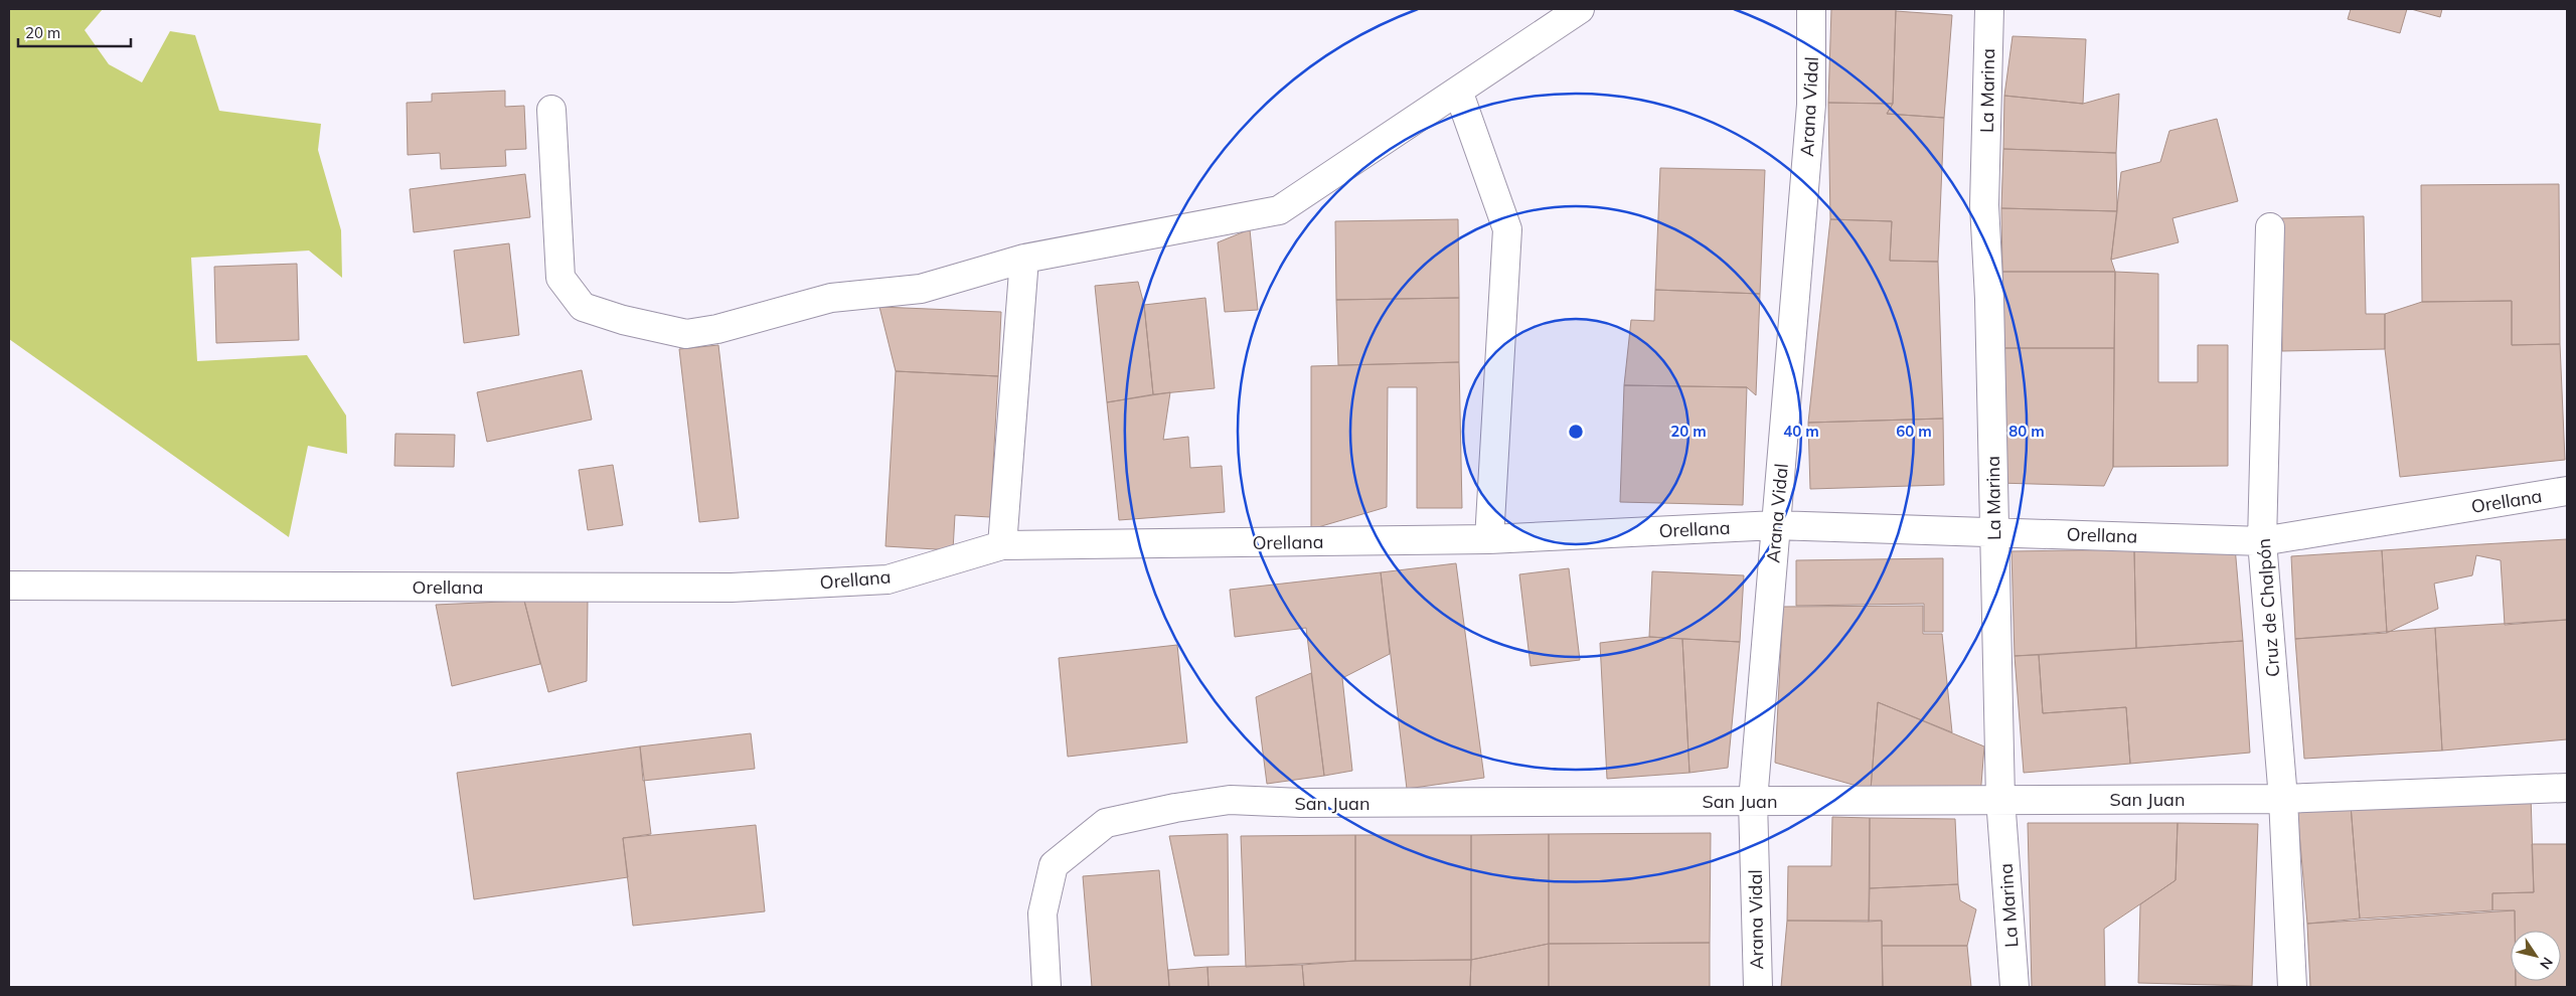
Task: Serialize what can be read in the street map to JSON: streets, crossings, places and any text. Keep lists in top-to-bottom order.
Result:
{
  "streets": {
    "street": [
      "La Marina",
      "Arana Vidal",
      "Orellana",
      "Cruz de Chalpón",
      "San Juan"
    ]
  },
  "crossings": [
    ["La Marina", "Orellana"],
    ["La Marina", "San Juan"],
    ["Arana Vidal", "Orellana"],
    ["Arana Vidal", "San Juan"],
    ["Orellana", "Cruz de Chalpón"],
    ["Cruz de Chalpón", "San Juan"]
  ],
  "scale_bar": "20 m",
  "north": "bottom right",
  "rings": [
    "20 m",
    "40 m",
    "60 m",
    "80 m"
  ]
}
